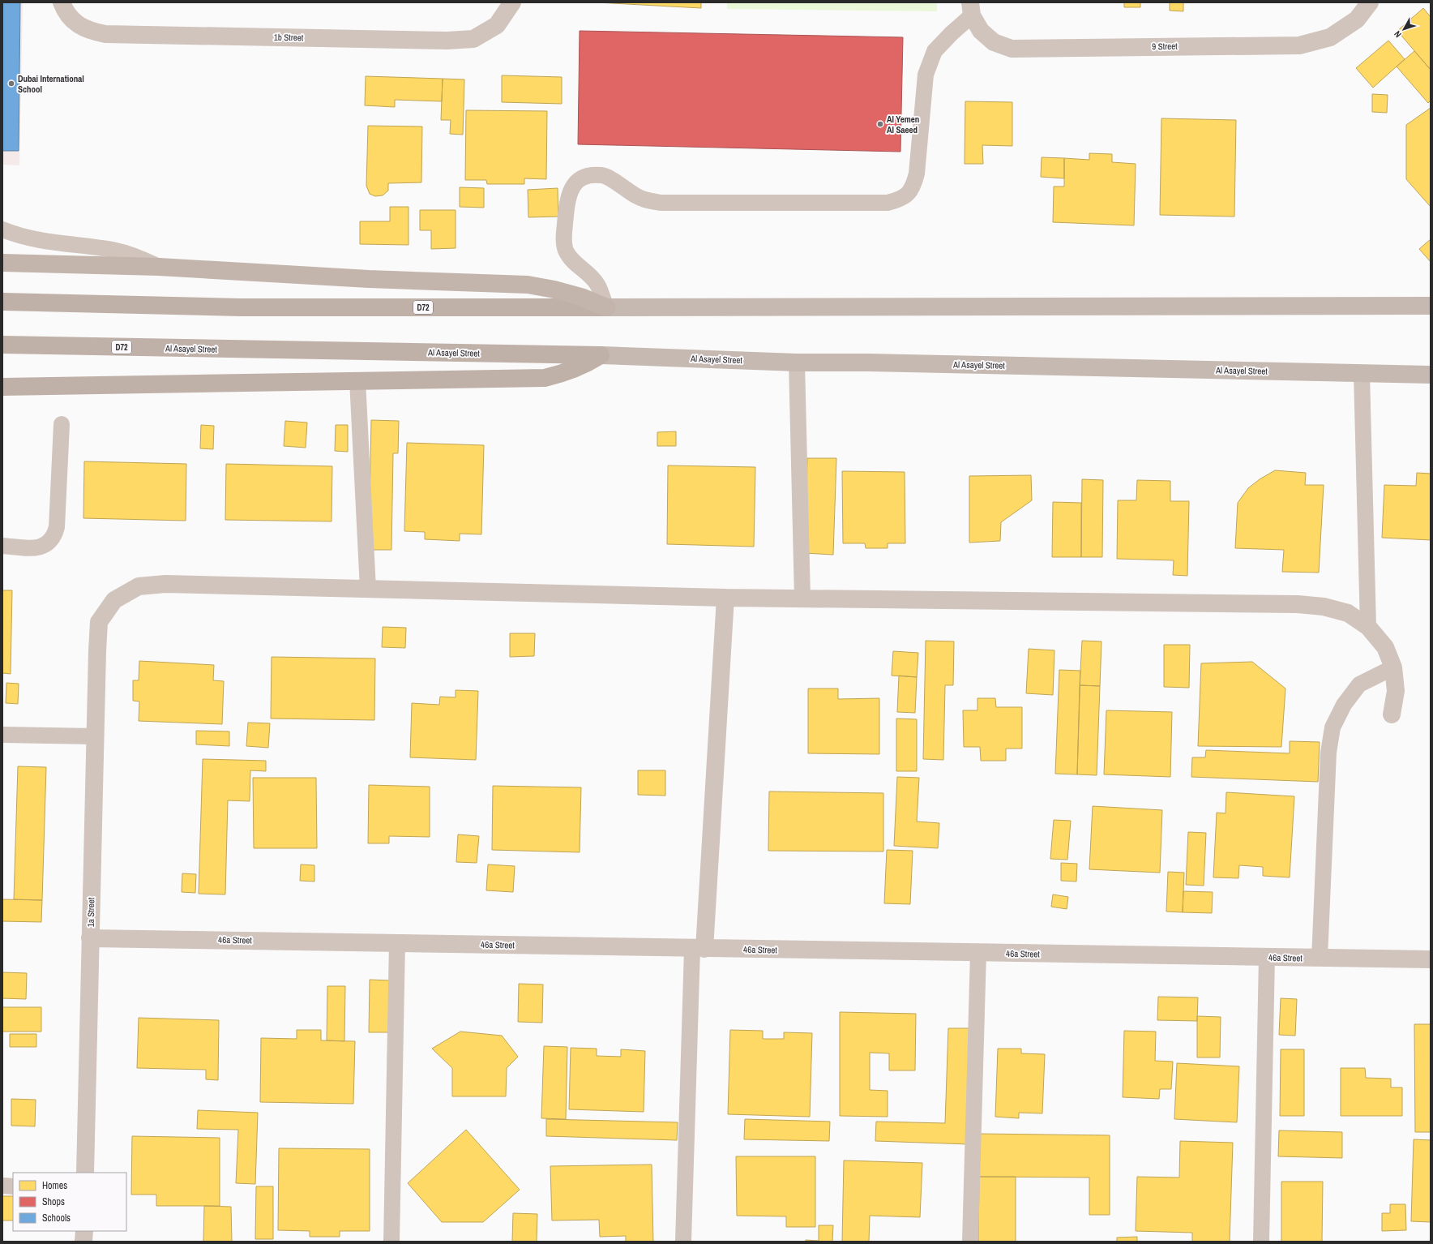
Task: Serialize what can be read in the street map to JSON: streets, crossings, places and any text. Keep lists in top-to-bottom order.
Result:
{
  "streets": {
    "main road": ["D72", "Al Asayel Street"],
    "street": [
      "1b Street",
      "9 Street",
      "1a Street",
      "46a Street"
    ]
  },
  "crossings": [
    ["1a Street", "46a Street"]
  ],
  "places": ["Dubai International School", "Al Yemen Al Saeed"],
  "legend": ["Homes", "Shops", "Schools"],
  "north": "bottom left"
}
